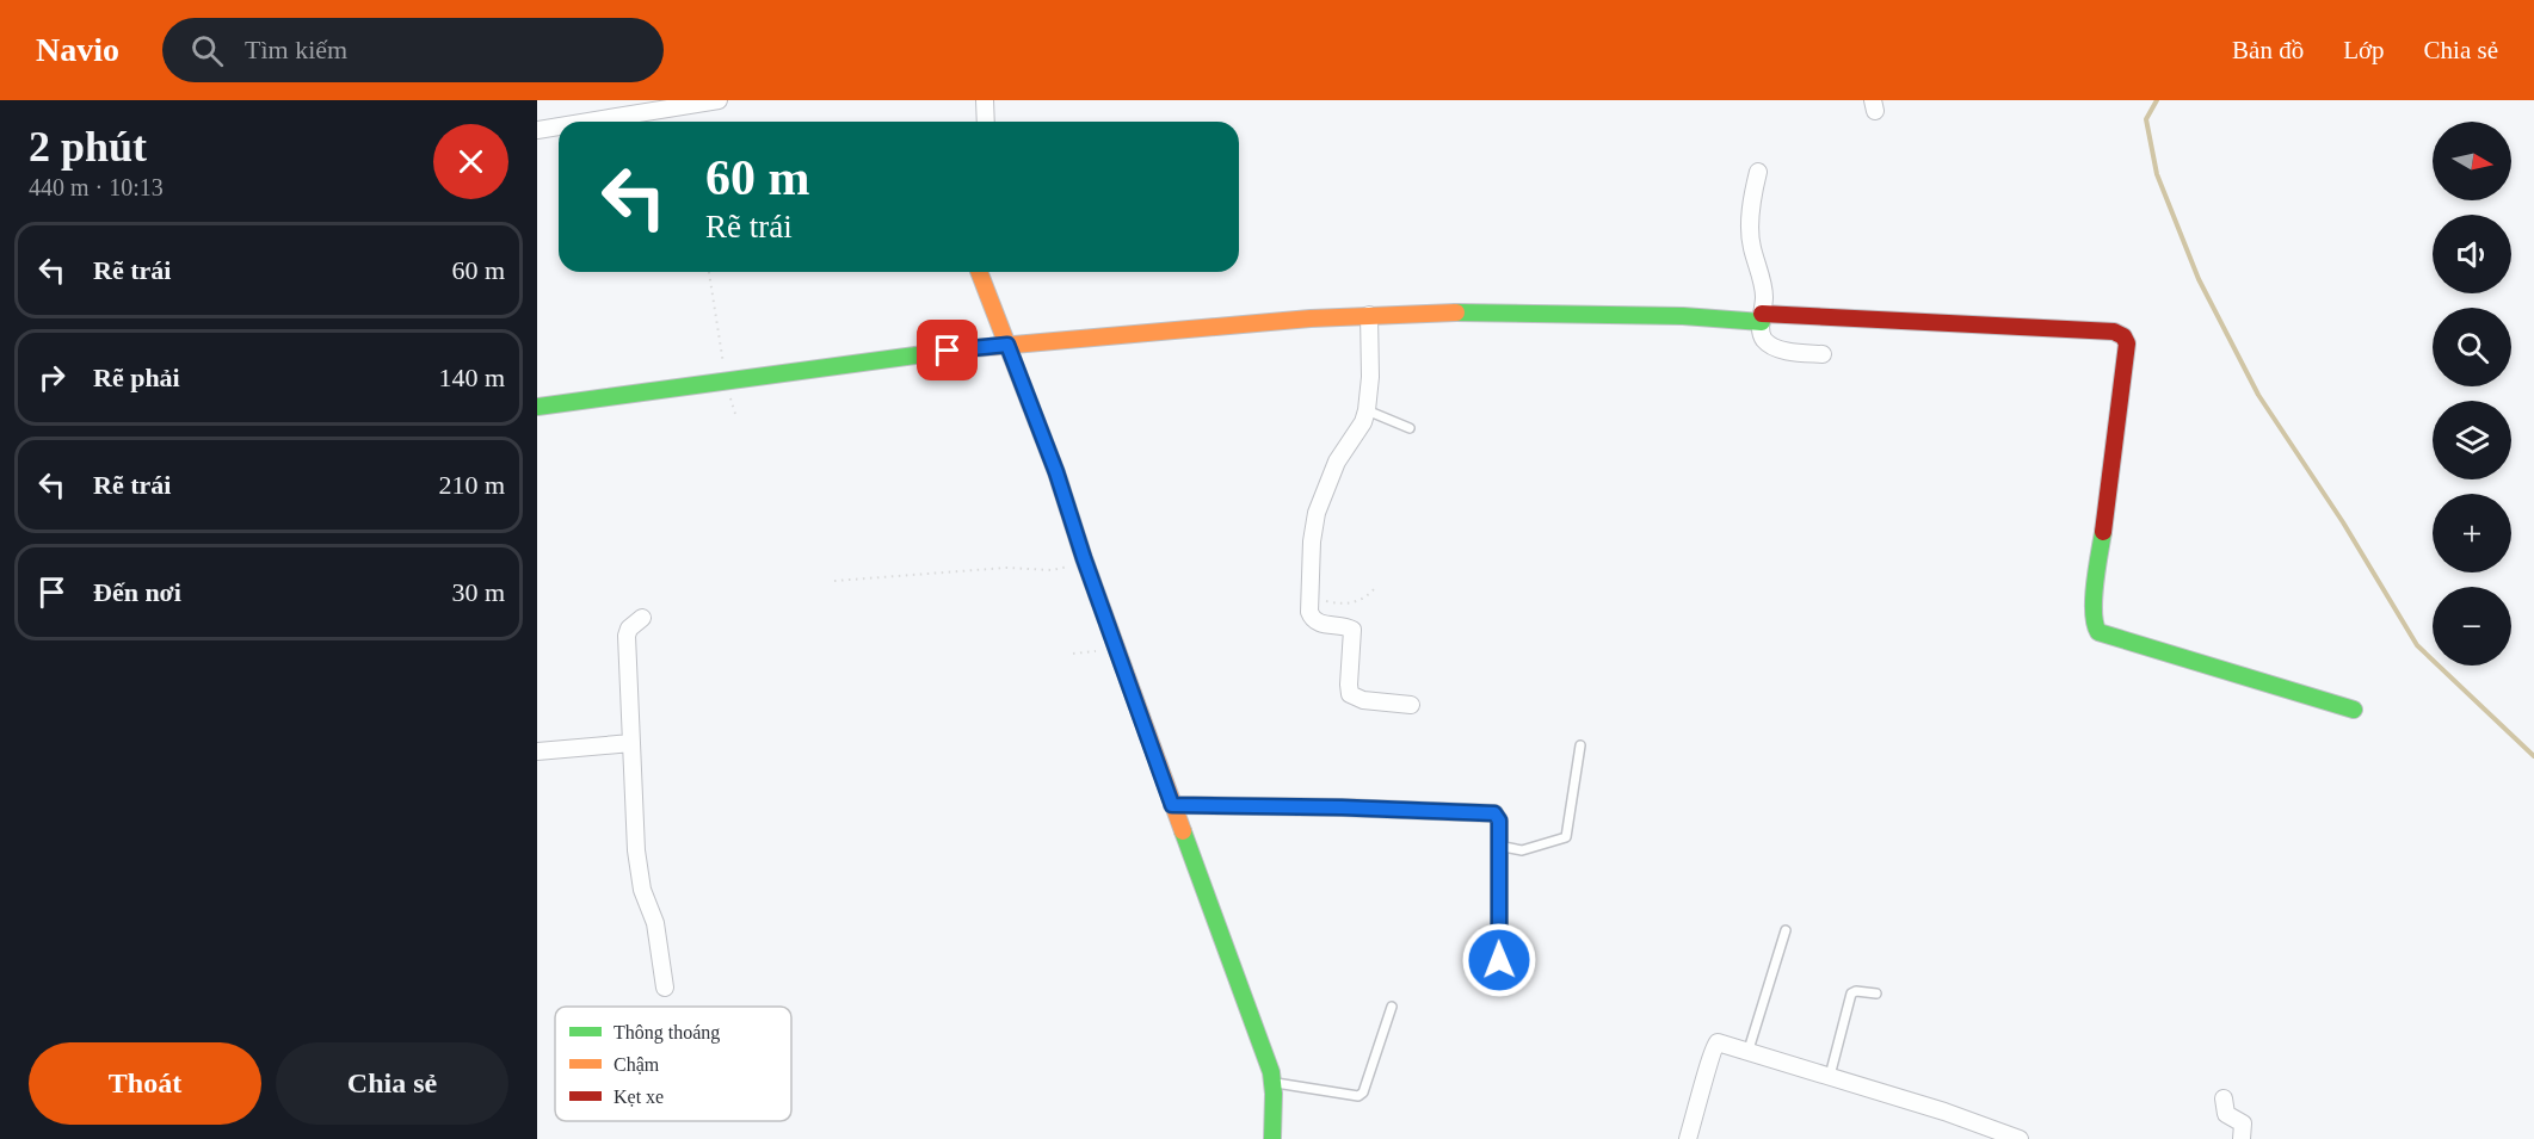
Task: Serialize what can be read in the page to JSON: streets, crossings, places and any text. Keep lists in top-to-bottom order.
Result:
{
  "legend": ["Thông thoáng", "Chậm", "Kẹt xe"],
  "north": "right",
  "page": {
    "header": "Navio",
    "search": "Tìm kiếm",
    "nav": ["Bản đồ", "Lớp", "Chia sẻ"],
    "heading": ["2 phút", "440 m · 10:13"],
    "map_buttons": ["+", "−"],
    "turn": ["60 m", "Rẽ trái"],
    "list": [
      {
        "name": "Rẽ trái",
        "value": "60 m"
      },
      {
        "name": "Rẽ phải",
        "value": "140 m"
      },
      {
        "name": "Rẽ trái",
        "value": "210 m"
      },
      {
        "name": "Đến nơi",
        "value": "30 m"
      }
    ],
    "buttons": ["Thoát", "Chia sẻ"]
  }
}
